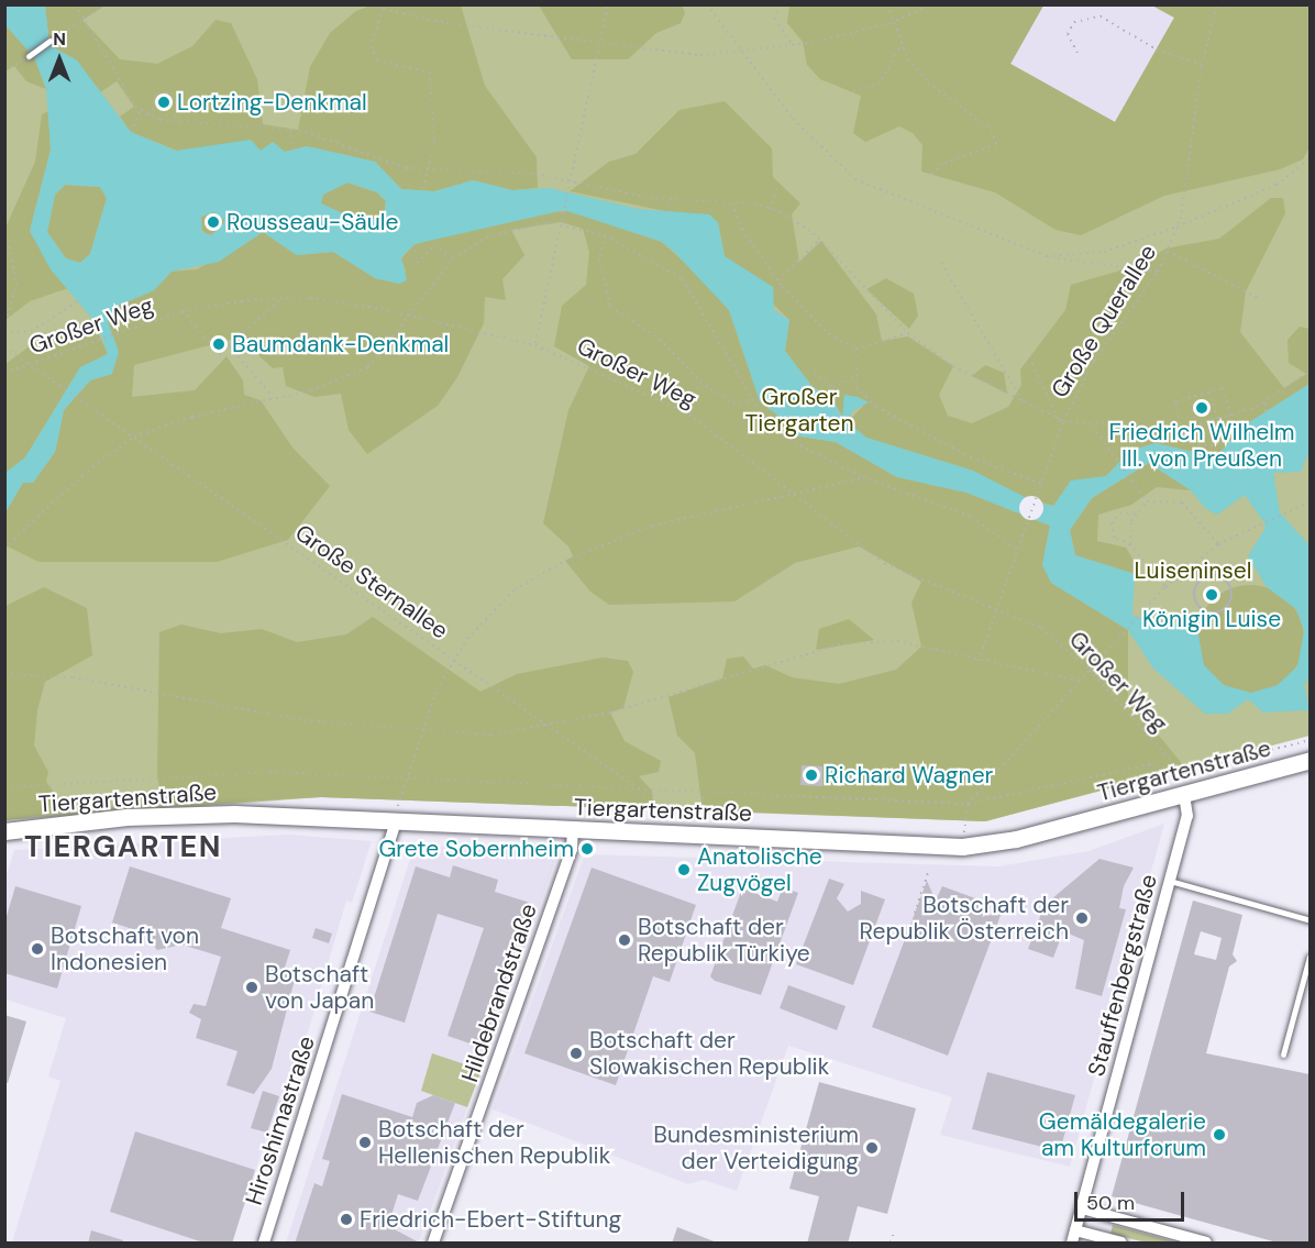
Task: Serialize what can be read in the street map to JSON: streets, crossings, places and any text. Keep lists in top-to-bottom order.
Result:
{
  "streets": {
    "main road": ["Tiergartenstraße"],
    "street": ["Stauffenbergstraße", "Hildebrandstraße", "Hiroshimastraße"],
    "path": ["Große Querallee", "Großer Weg", "Große Sternallee"]
  },
  "crossings": [
    ["Große Querallee", "Großer Weg"],
    ["Großer Weg", "Große Sternallee"],
    ["Großer Weg", "Tiergartenstraße"],
    ["Großer Weg", "Stauffenbergstraße"],
    ["Tiergartenstraße", "Stauffenbergstraße"],
    ["Tiergartenstraße", "Hildebrandstraße"],
    ["Tiergartenstraße", "Hiroshimastraße"]
  ],
  "districts": ["TIERGARTEN"],
  "parks": ["Großer Tiergarten", "Luiseninsel"],
  "places": [
    "Lortzing-Denkmal",
    "Rousseau-Säule",
    "Baumdank-Denkmal",
    "Friedrich Wilhelm III. von Preußen",
    "Königin Luise",
    "Richard Wagner",
    "Grete Sobernheim",
    "Anatolische Zugvögel",
    "Botschaft der Republik Österreich",
    "Botschaft der Republik Türkiye",
    "Botschaft von Indonesien",
    "Botschaft von Japan",
    "Botschaft der Slowakischen Republik",
    "Gemäldegalerie am Kulturforum",
    "Botschaft der Hellenischen Republik",
    "Bundesministerium der Verteidigung",
    "Friedrich-Ebert-Stiftung"
  ],
  "scale_bar": "50 m",
  "north": "top"
}
